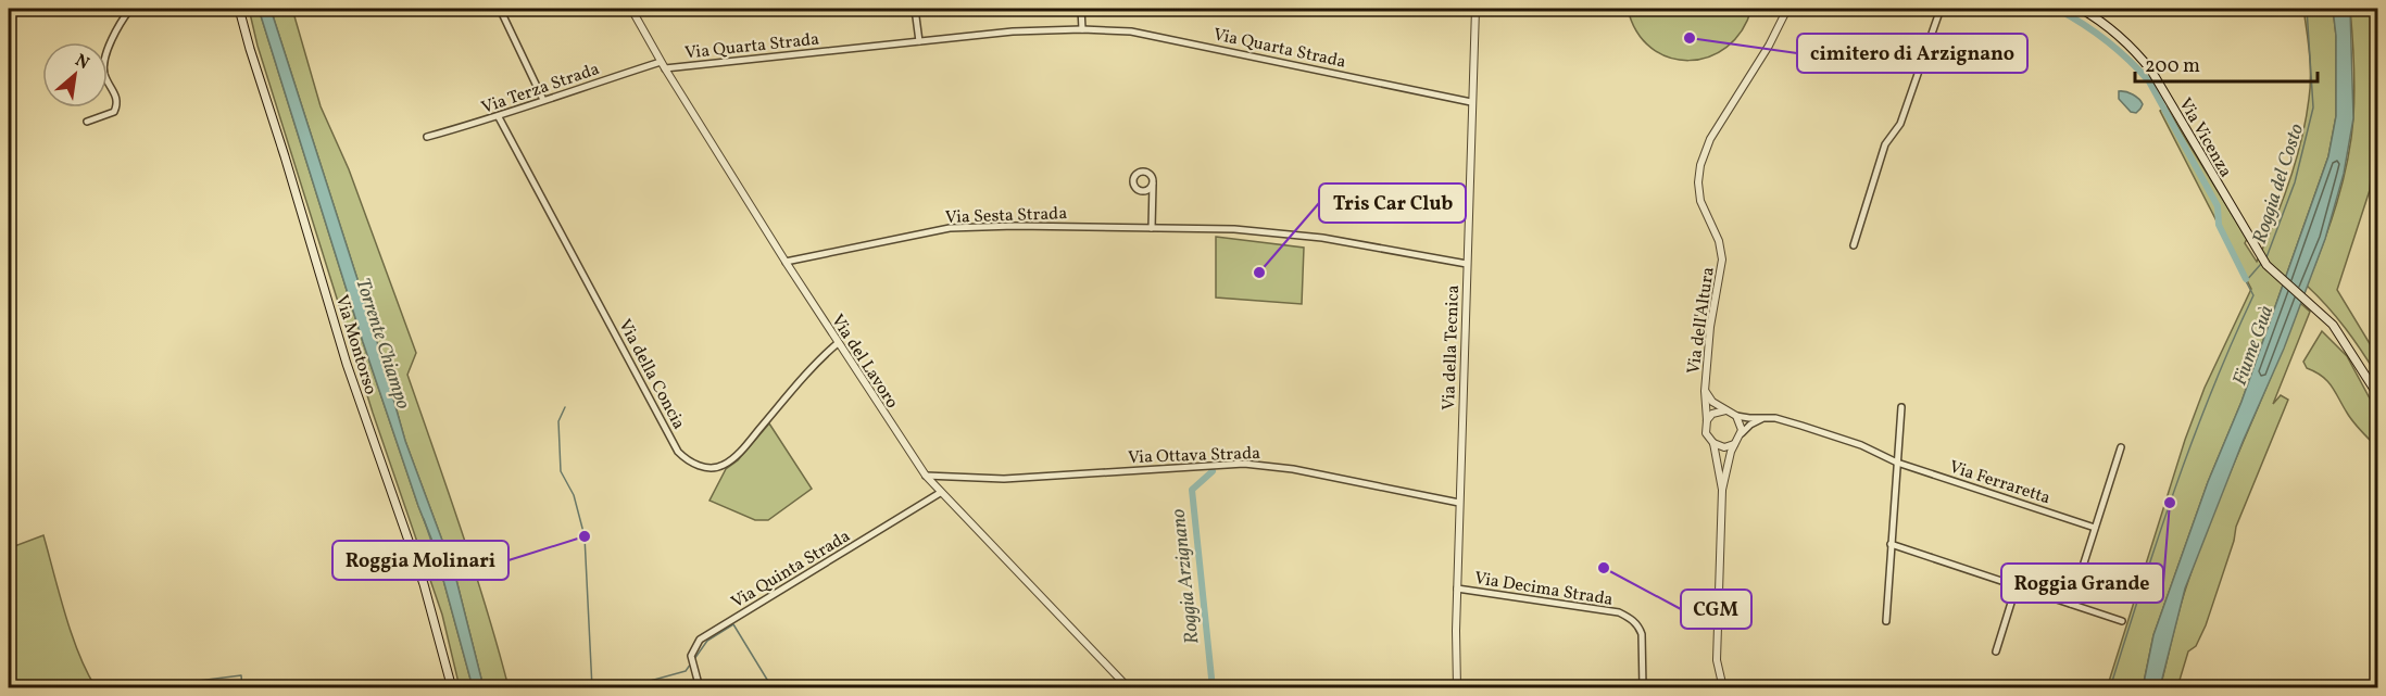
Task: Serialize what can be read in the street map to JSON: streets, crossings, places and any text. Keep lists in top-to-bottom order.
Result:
{
  "streets": {
    "main road": ["Via Vicenza", "Via Montorso"],
    "street": [
      "Via Quarta Strada",
      "Via Terza Strada",
      "Via Sesta Strada",
      "Via dell'Altura",
      "Via della Tecnica",
      "Via del Lavoro",
      "Via della Concia",
      "Via Ottava Strada",
      "Via Ferraretta",
      "Via Quinta Strada",
      "Via Decima Strada"
    ]
  },
  "crossings": [
    ["Via Quarta Strada", "Via Terza Strada"],
    ["Via Quarta Strada", "Via della Tecnica"],
    ["Via Quarta Strada", "Via del Lavoro"],
    ["Via Terza Strada", "Via del Lavoro"],
    ["Via Terza Strada", "Via della Concia"],
    ["Via Sesta Strada", "Via della Tecnica"],
    ["Via Sesta Strada", "Via del Lavoro"],
    ["Via dell'Altura", "Via Ferraretta"],
    ["Via della Tecnica", "Via Ottava Strada"],
    ["Via della Tecnica", "Via Decima Strada"],
    ["Via del Lavoro", "Via della Concia"],
    ["Via del Lavoro", "Via Ottava Strada"],
    ["Via del Lavoro", "Via Quinta Strada"]
  ],
  "water": [
    "Roggia del Costo",
    "Torrente Chiampo",
    "Fiume Guà",
    "Roggia Arzignano"
  ],
  "places": [
    "cimitero di Arzignano",
    "Tris Car Club",
    "Roggia Grande",
    "Roggia Molinari",
    "CGM"
  ],
  "scale_bar": "200 m",
  "north": "top right"
}
